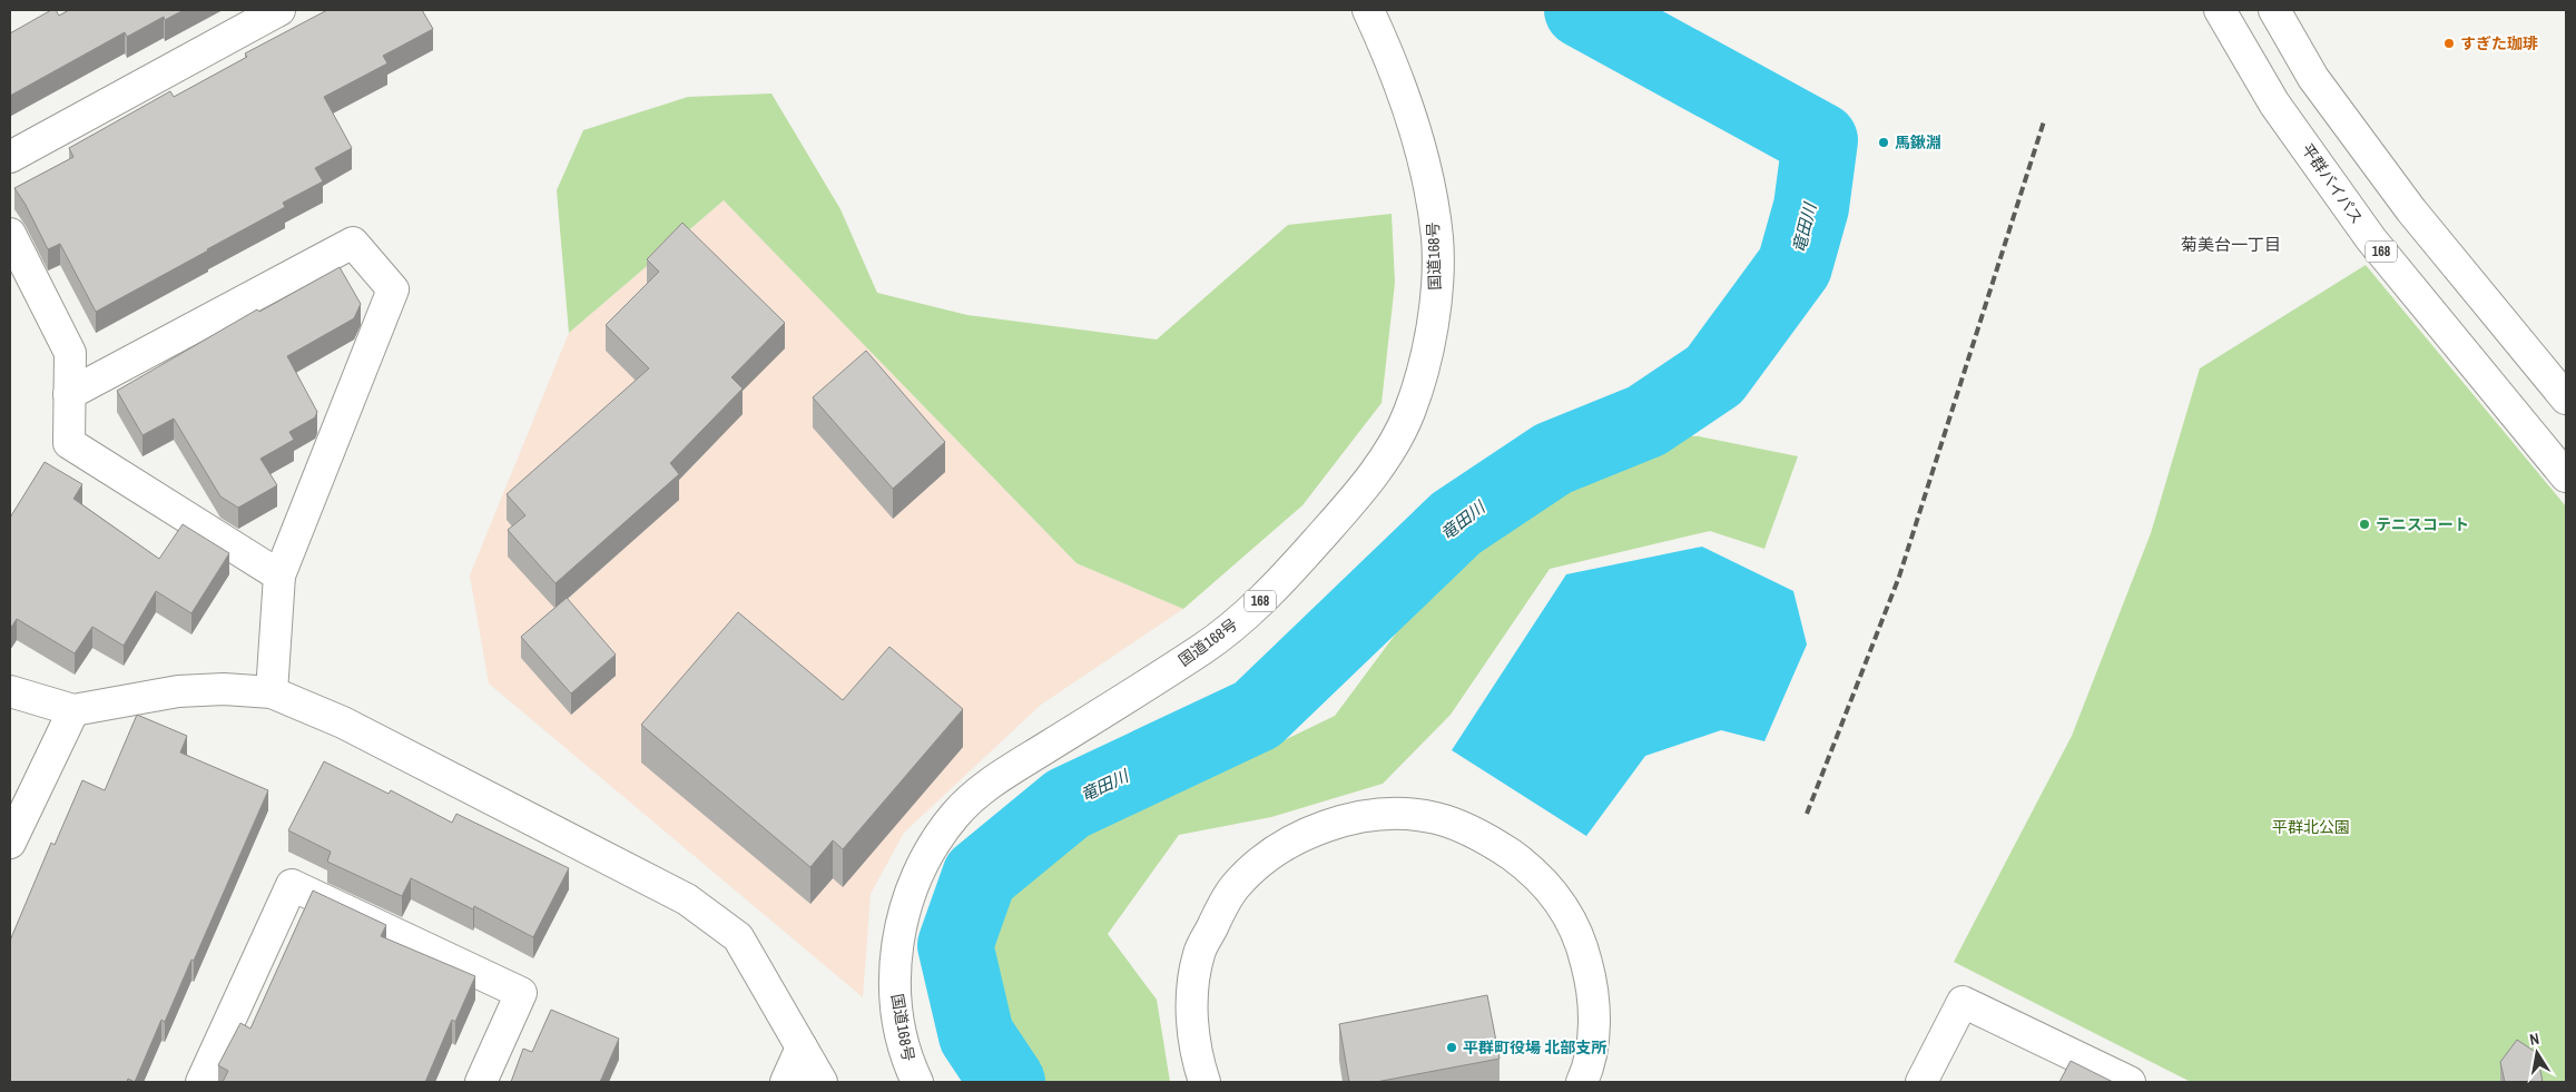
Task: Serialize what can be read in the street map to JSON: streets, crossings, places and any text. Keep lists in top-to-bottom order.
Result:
{
  "streets": {
    "main road": ["平群バイパス", "168", "国道168号"]
  },
  "districts": ["菊美台一丁目"],
  "water": ["竜田川"],
  "parks": ["平群北公園"],
  "places": [
    "すぎた珈琲",
    "馬鍬淵",
    "テニスコート",
    "平群町役場 北部支所"
  ],
  "north": "top"
}
